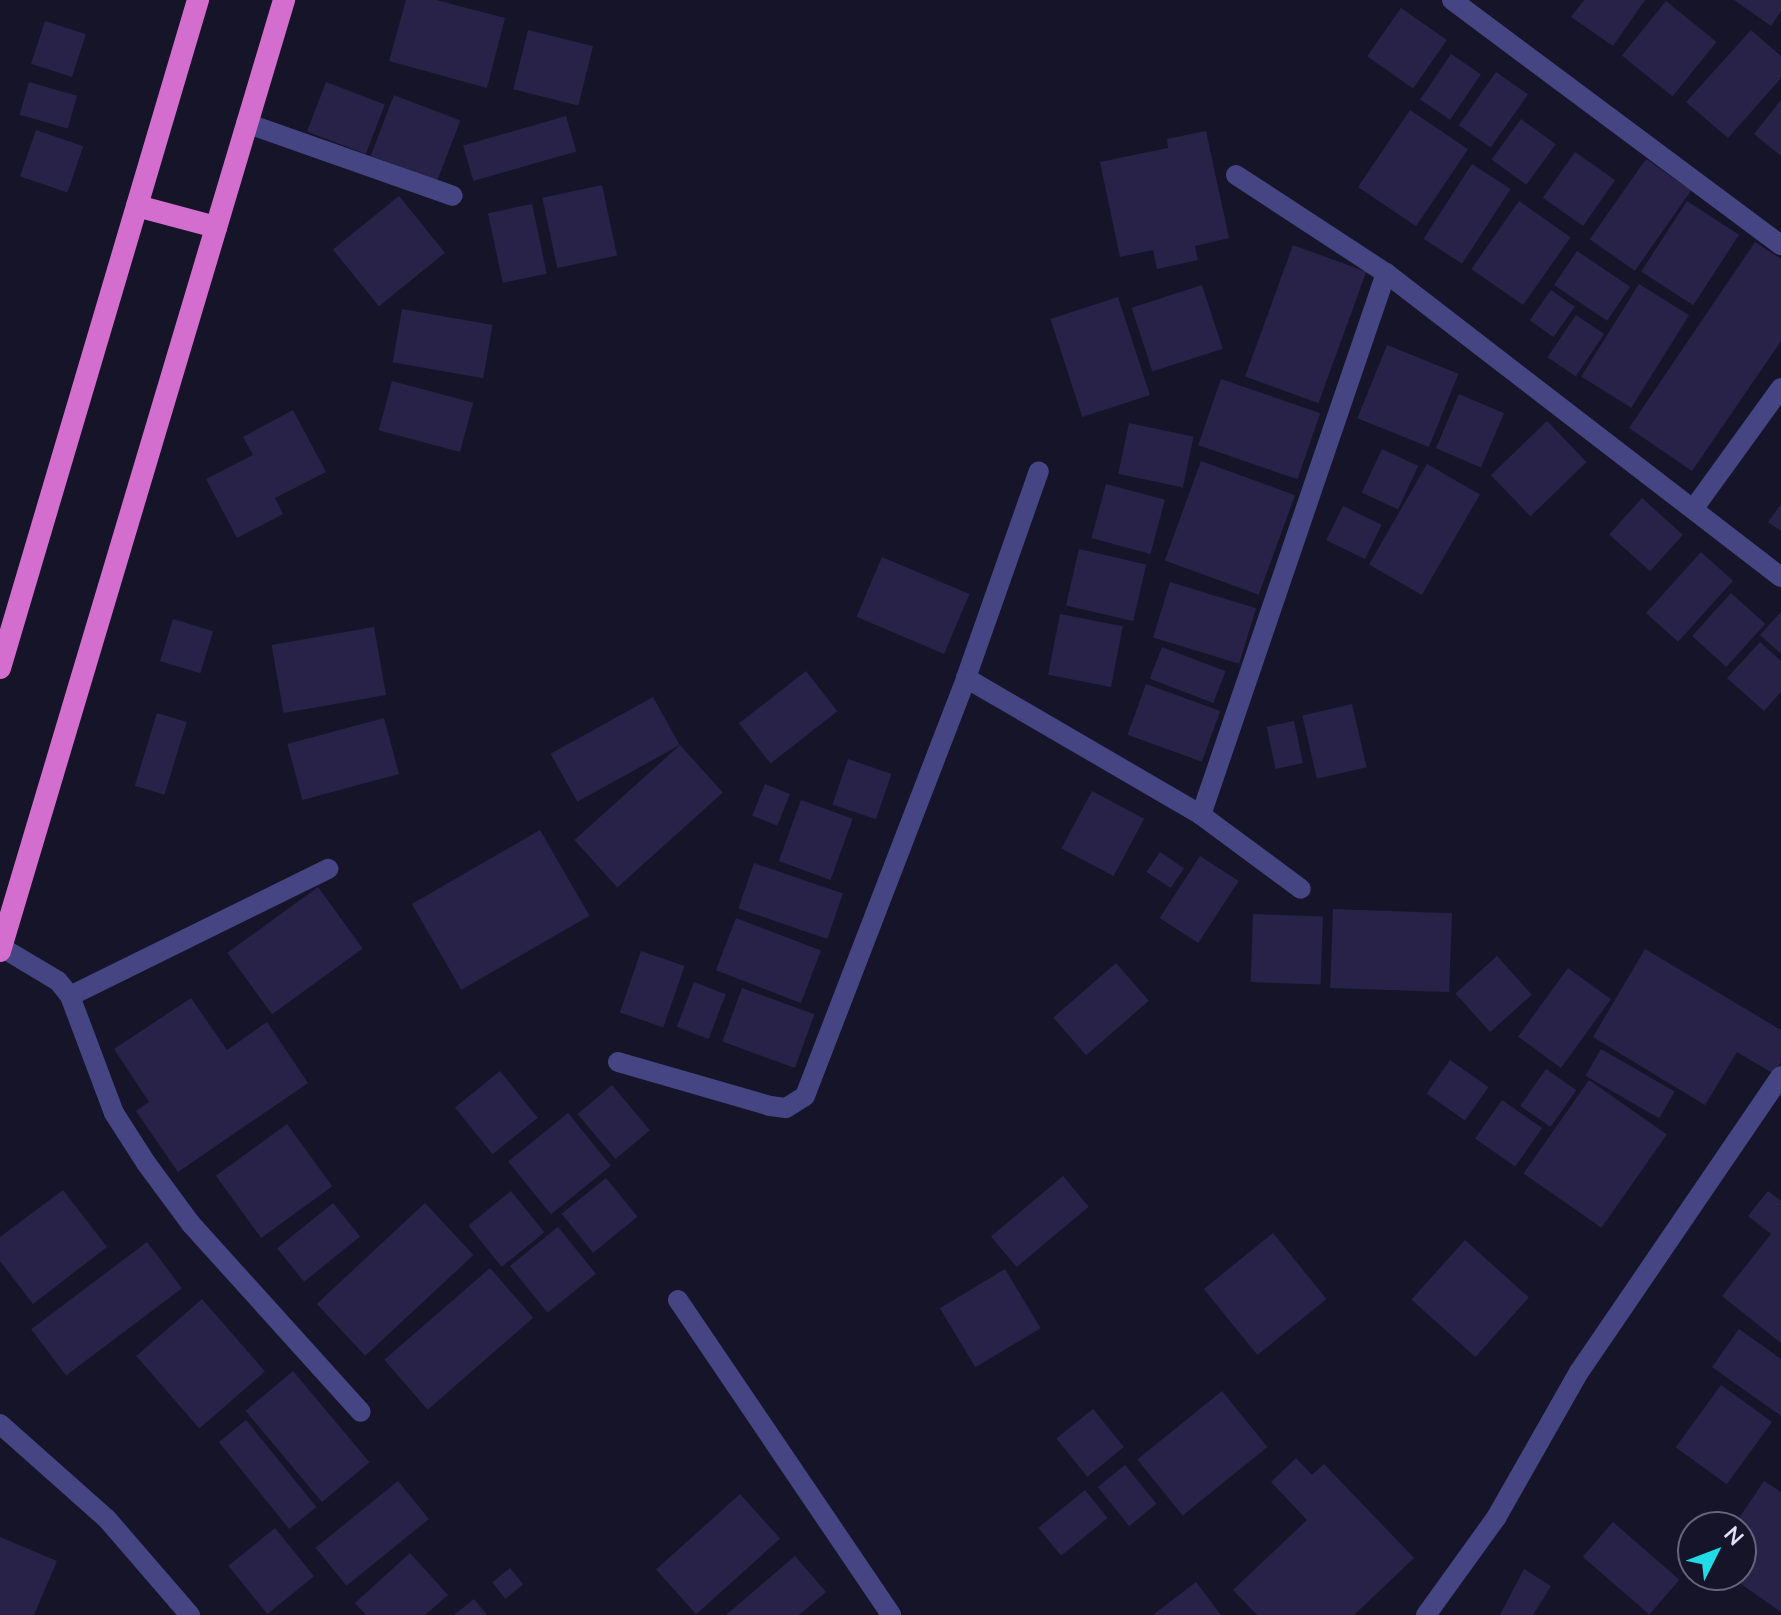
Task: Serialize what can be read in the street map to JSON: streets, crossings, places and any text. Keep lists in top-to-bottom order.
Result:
{
  "north": "top right"
}
